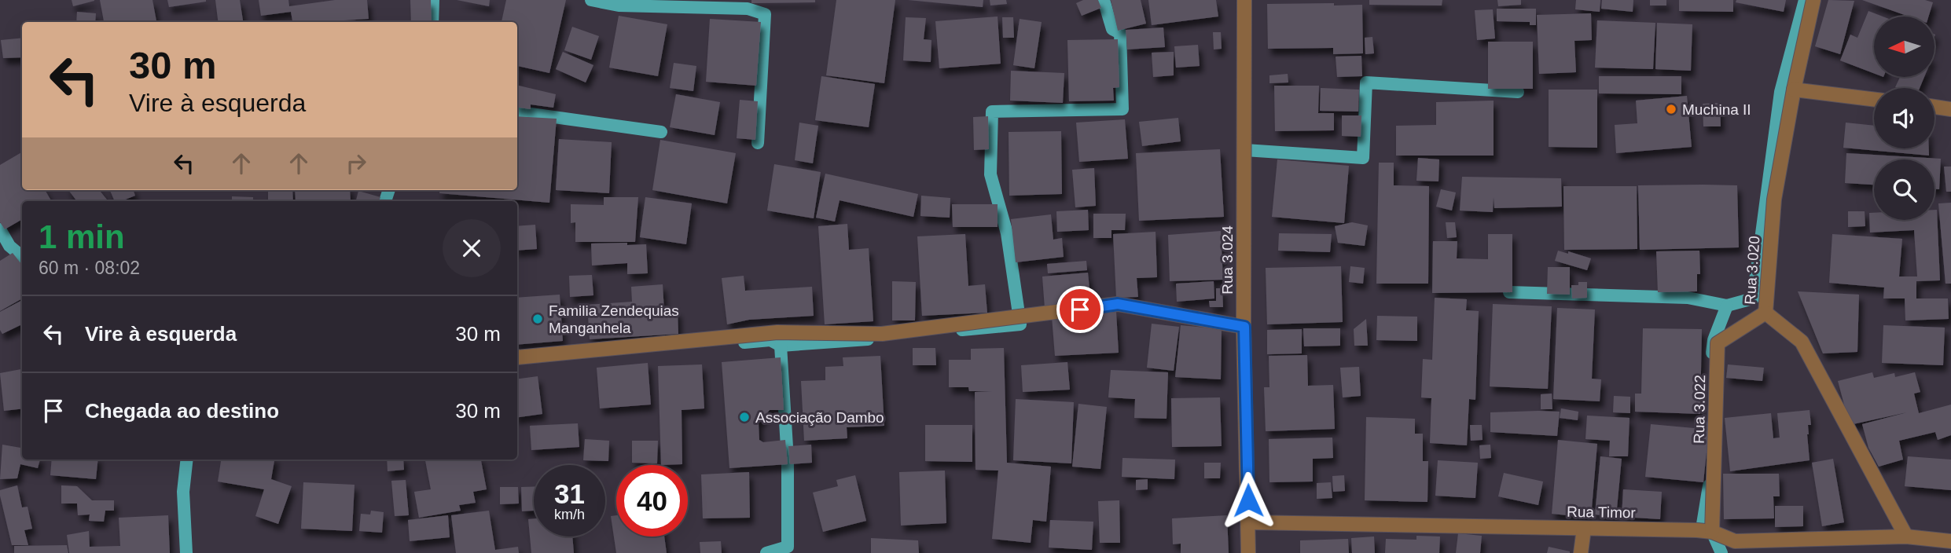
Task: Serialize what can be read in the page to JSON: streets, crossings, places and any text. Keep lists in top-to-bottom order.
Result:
{
  "streets": {
    "street": [
      "Rua 3.024",
      "Rua 3.020",
      "Rua 3.022",
      "Rua Timor"
    ]
  },
  "crossings": [
    ["Rua 3.024", "Rua Timor"],
    ["Rua 3.020", "Rua 3.022"],
    ["Rua 3.020", "Rua Timor"],
    ["Rua 3.022", "Rua Timor"]
  ],
  "places": ["Muchina II", "Familia Zendequias Manganhela", "Associação Dambo"],
  "north": "left",
  "page": {
    "turn": ["30 m", "Vire à esquerda"],
    "heading": ["1 min", "60 m · 08:02"],
    "list": [
      {
        "name": "Vire à esquerda",
        "value": "30 m"
      },
      {
        "name": "Chegada ao destino",
        "value": "30 m"
      }
    ],
    "speed": "31 km/h",
    "limit": "40"
  }
}
